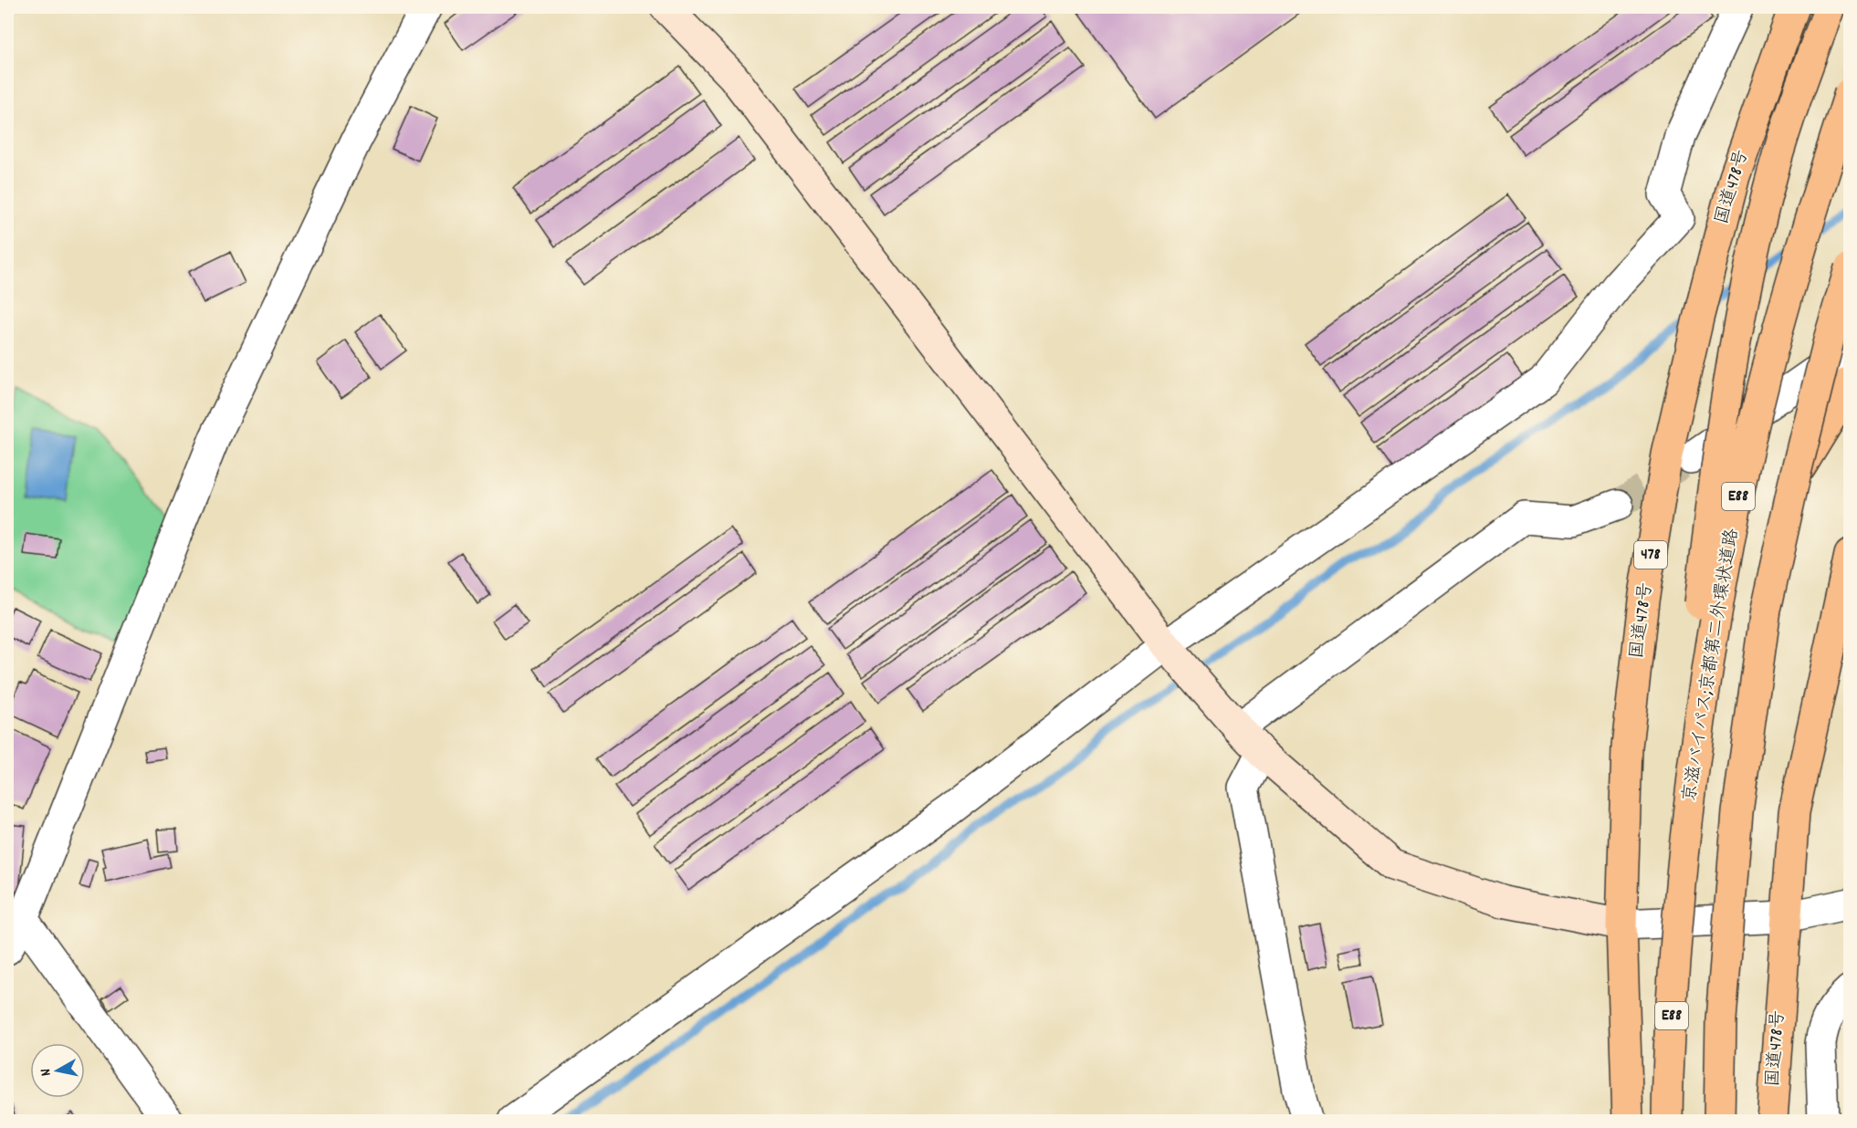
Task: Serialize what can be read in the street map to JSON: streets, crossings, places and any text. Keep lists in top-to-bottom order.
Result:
{
  "streets": {
    "highway": [
      "国道478号",
      "E88",
      "478",
      "京滋バイパス;京都第二外環状道路"
    ]
  },
  "north": "left"
}
